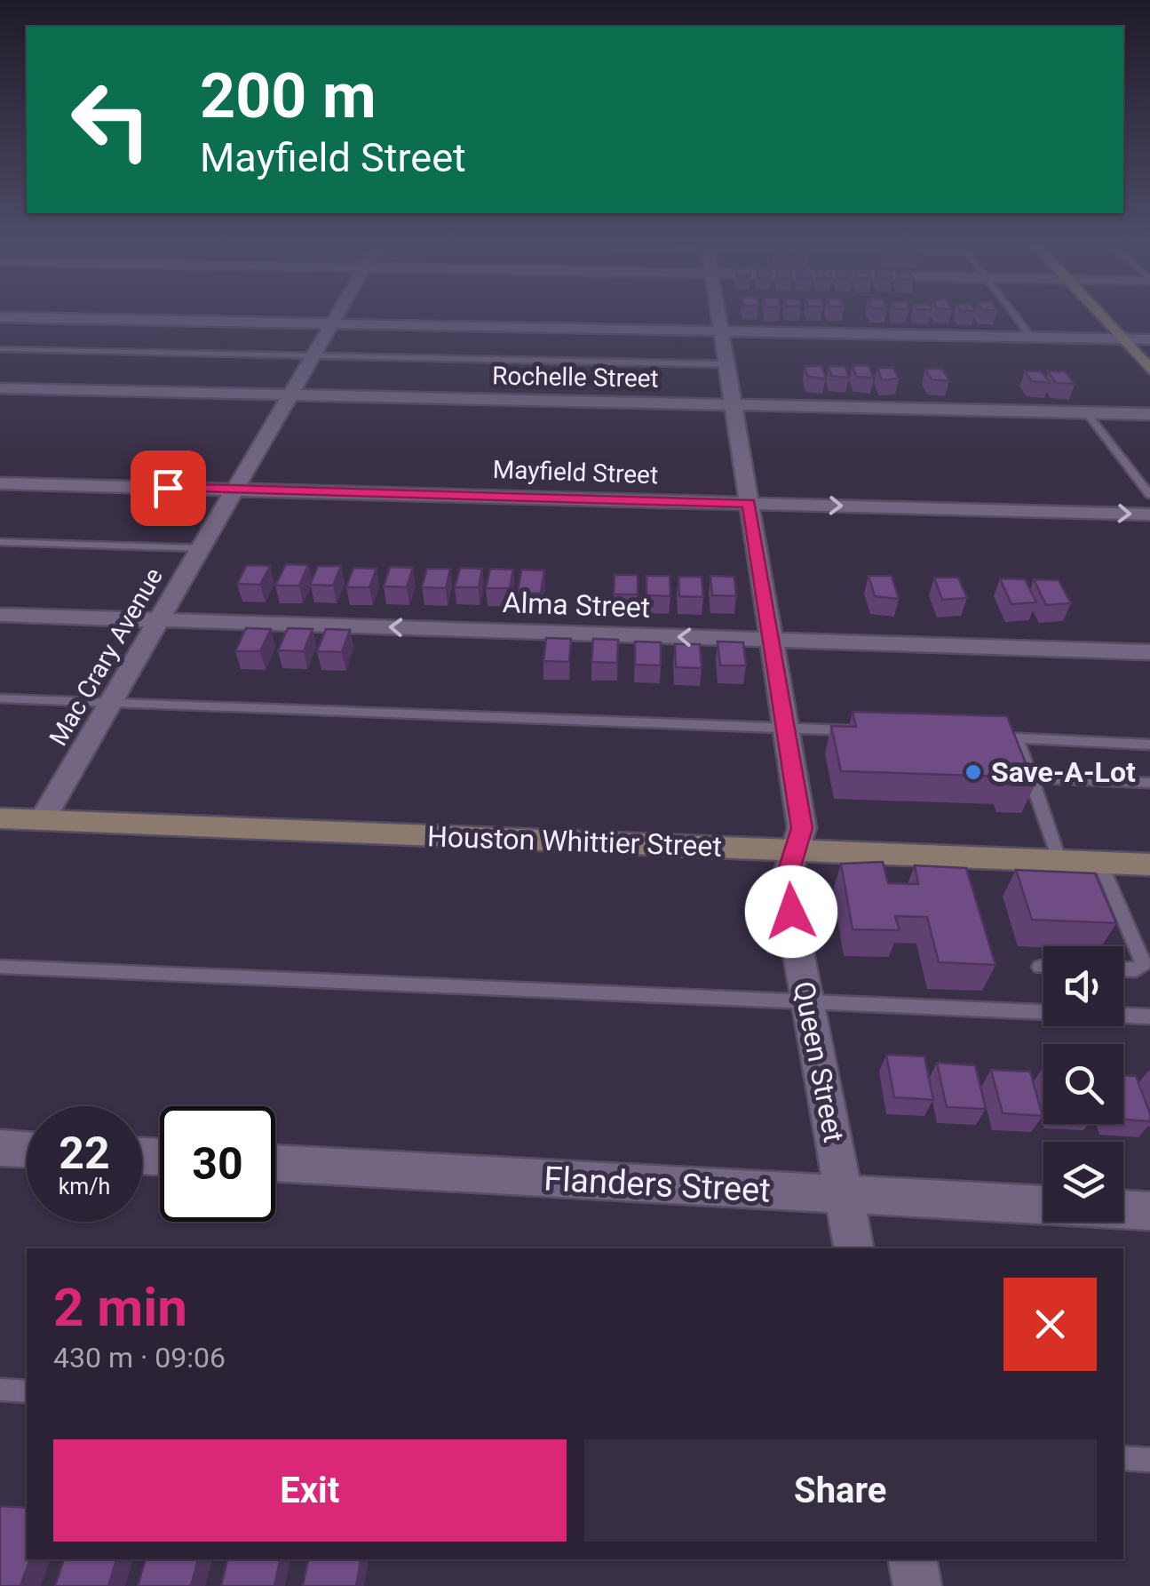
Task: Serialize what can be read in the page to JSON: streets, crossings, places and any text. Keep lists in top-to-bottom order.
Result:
{
  "streets": {
    "street": [
      "Rochelle Street",
      "Mayfield Street",
      "Alma Street",
      "Mac Crary Avenue",
      "Houston Whittier Street",
      "Queen Street",
      "Flanders Street"
    ]
  },
  "crossings": [
    ["Rochelle Street", "Mac Crary Avenue"],
    ["Rochelle Street", "Queen Street"],
    ["Mayfield Street", "Mac Crary Avenue"],
    ["Mayfield Street", "Queen Street"],
    ["Alma Street", "Mac Crary Avenue"],
    ["Alma Street", "Queen Street"],
    ["Mac Crary Avenue", "Houston Whittier Street"],
    ["Houston Whittier Street", "Queen Street"],
    ["Queen Street", "Flanders Street"]
  ],
  "one_way": ["Alma Street"],
  "places": ["Save-A-Lot"],
  "page": {
    "turn": ["200 m", "Mayfield Street"],
    "speed": "22 km/h",
    "limit": "30",
    "heading": ["2 min", "430 m · 09:06"],
    "buttons": ["Exit", "Share"]
  }
}
